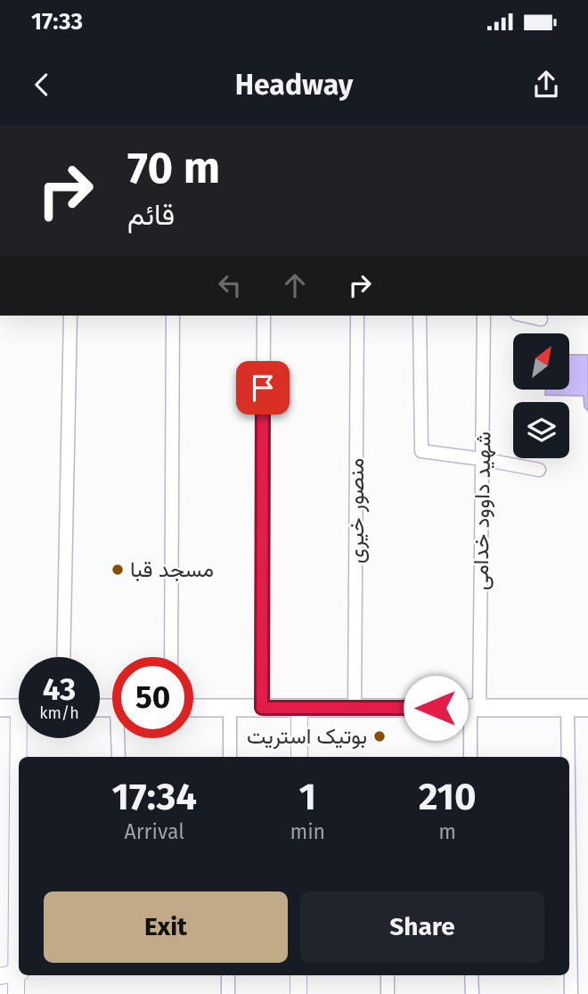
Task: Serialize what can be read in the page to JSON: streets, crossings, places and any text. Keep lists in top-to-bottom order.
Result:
{
  "streets": {
    "street": ["منصور خیری", "شهید داوود خدامی"]
  },
  "places": ["مسجد قبا", "بوتیک استریت"],
  "north": "top right",
  "page": {
    "status": "17:33",
    "header": "Headway",
    "turn": ["70 m", "قائم"],
    "speed": "43 km/h",
    "limit": "50",
    "eta": [
      "17:34",
      "Arrival",
      "1",
      "min",
      "210",
      "m"
    ],
    "buttons": ["Exit", "Share"]
  }
}
